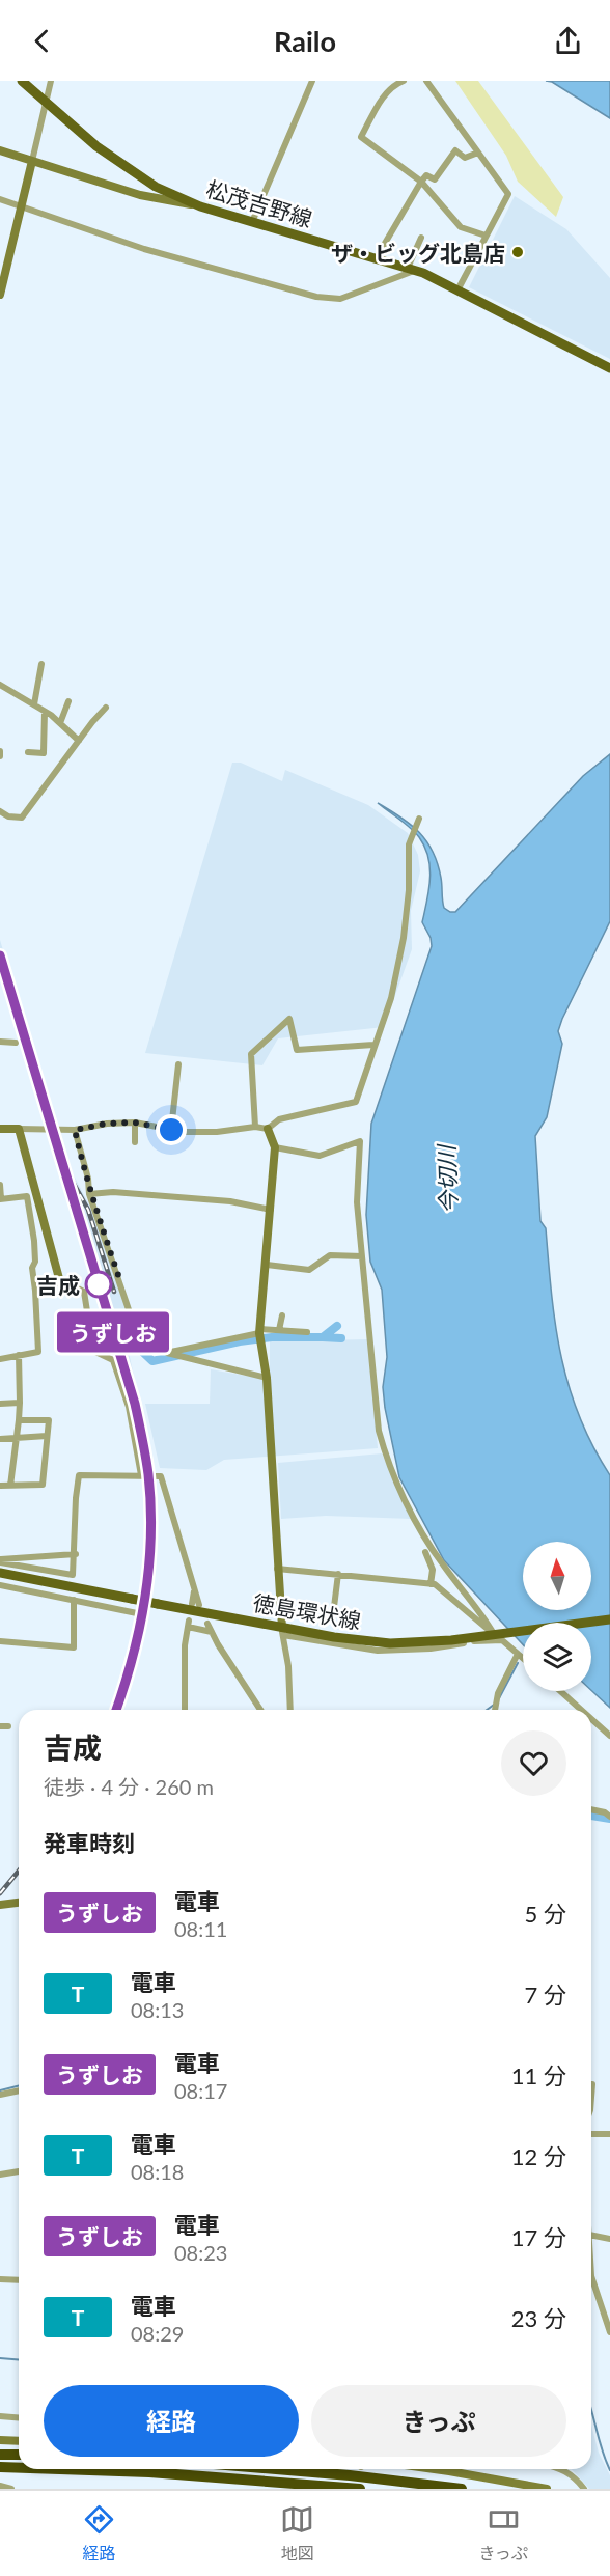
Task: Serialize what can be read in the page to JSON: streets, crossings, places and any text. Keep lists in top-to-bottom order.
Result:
{
  "streets": {
    "main road": ["松茂吉野線", "徳島環状線"]
  },
  "water": ["今切川"],
  "places": ["ザ・ビッグ北島店", "吉成"],
  "north": "top",
  "page": {
    "header": "Railo",
    "on_map": "うずしお",
    "heading": [
      ["吉成", "徒歩 · 4 分 · 260 m"],
      "発車時刻"
    ],
    "list": [
      {
        "mark": "うずしお",
        "name": "電車",
        "note": "08:11",
        "value": "5 分"
      },
      {
        "mark": "T",
        "name": "電車",
        "note": "08:13",
        "value": "7 分"
      },
      {
        "mark": "うずしお",
        "name": "電車",
        "note": "08:17",
        "value": "11 分"
      },
      {
        "mark": "T",
        "name": "電車",
        "note": "08:18",
        "value": "12 分"
      },
      {
        "mark": "うずしお",
        "name": "電車",
        "note": "08:23",
        "value": "17 分"
      },
      {
        "mark": "T",
        "name": "電車",
        "note": "08:29",
        "value": "23 分"
      }
    ],
    "buttons": ["経路", "きっぷ"],
    "tabs": ["経路", "地図", "きっぷ"]
  }
}
